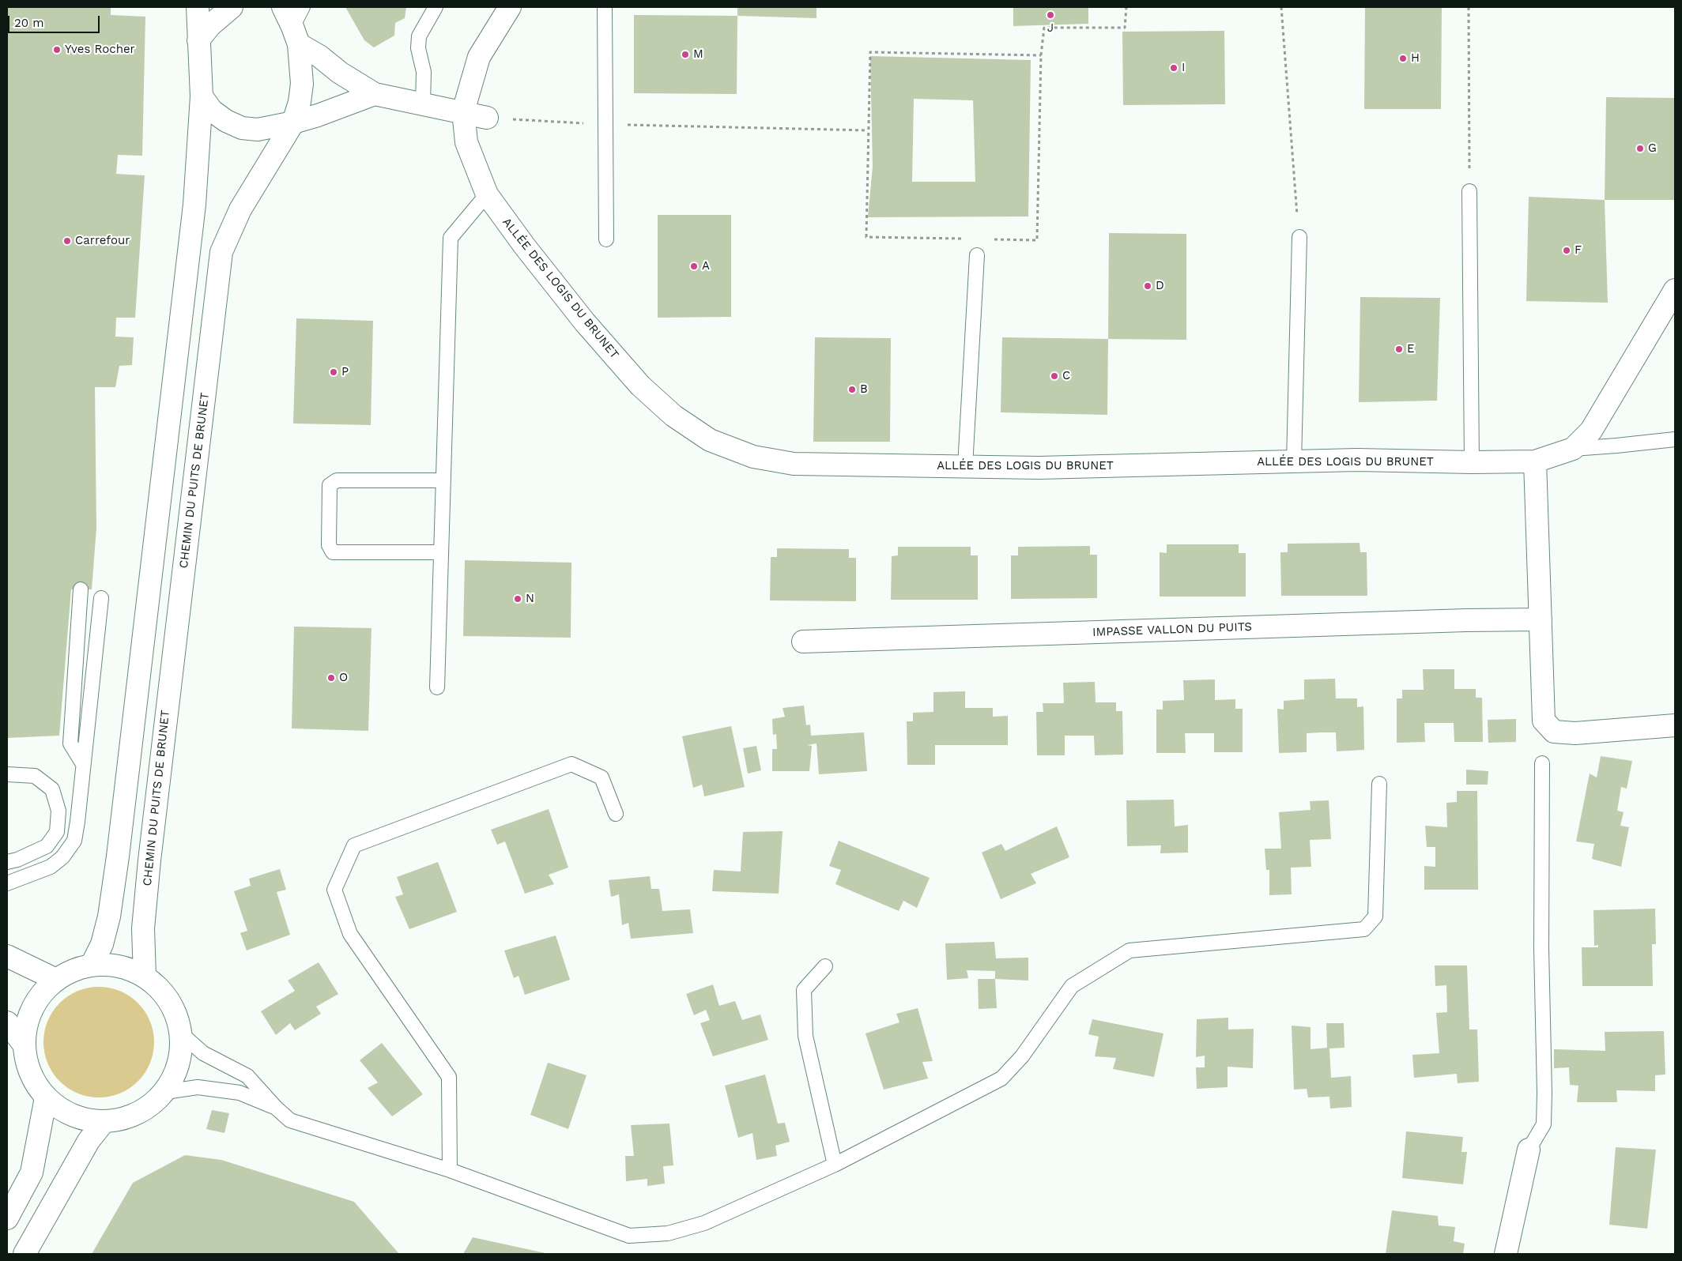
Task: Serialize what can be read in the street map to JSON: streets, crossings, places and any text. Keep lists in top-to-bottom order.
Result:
{
  "streets": {
    "street": ["ALLÉE DES LOGIS DU BRUNET", "CHEMIN DU PUITS DE BRUNET", "IMPASSE VALLON DU PUITS"]
  },
  "places": [
    "J",
    "Yves Rocher",
    "M",
    "H",
    "I",
    "G",
    "Carrefour",
    "F",
    "A",
    "D",
    "E",
    "P",
    "C",
    "B",
    "N",
    "O"
  ],
  "scale_bar": "20 m"
}
